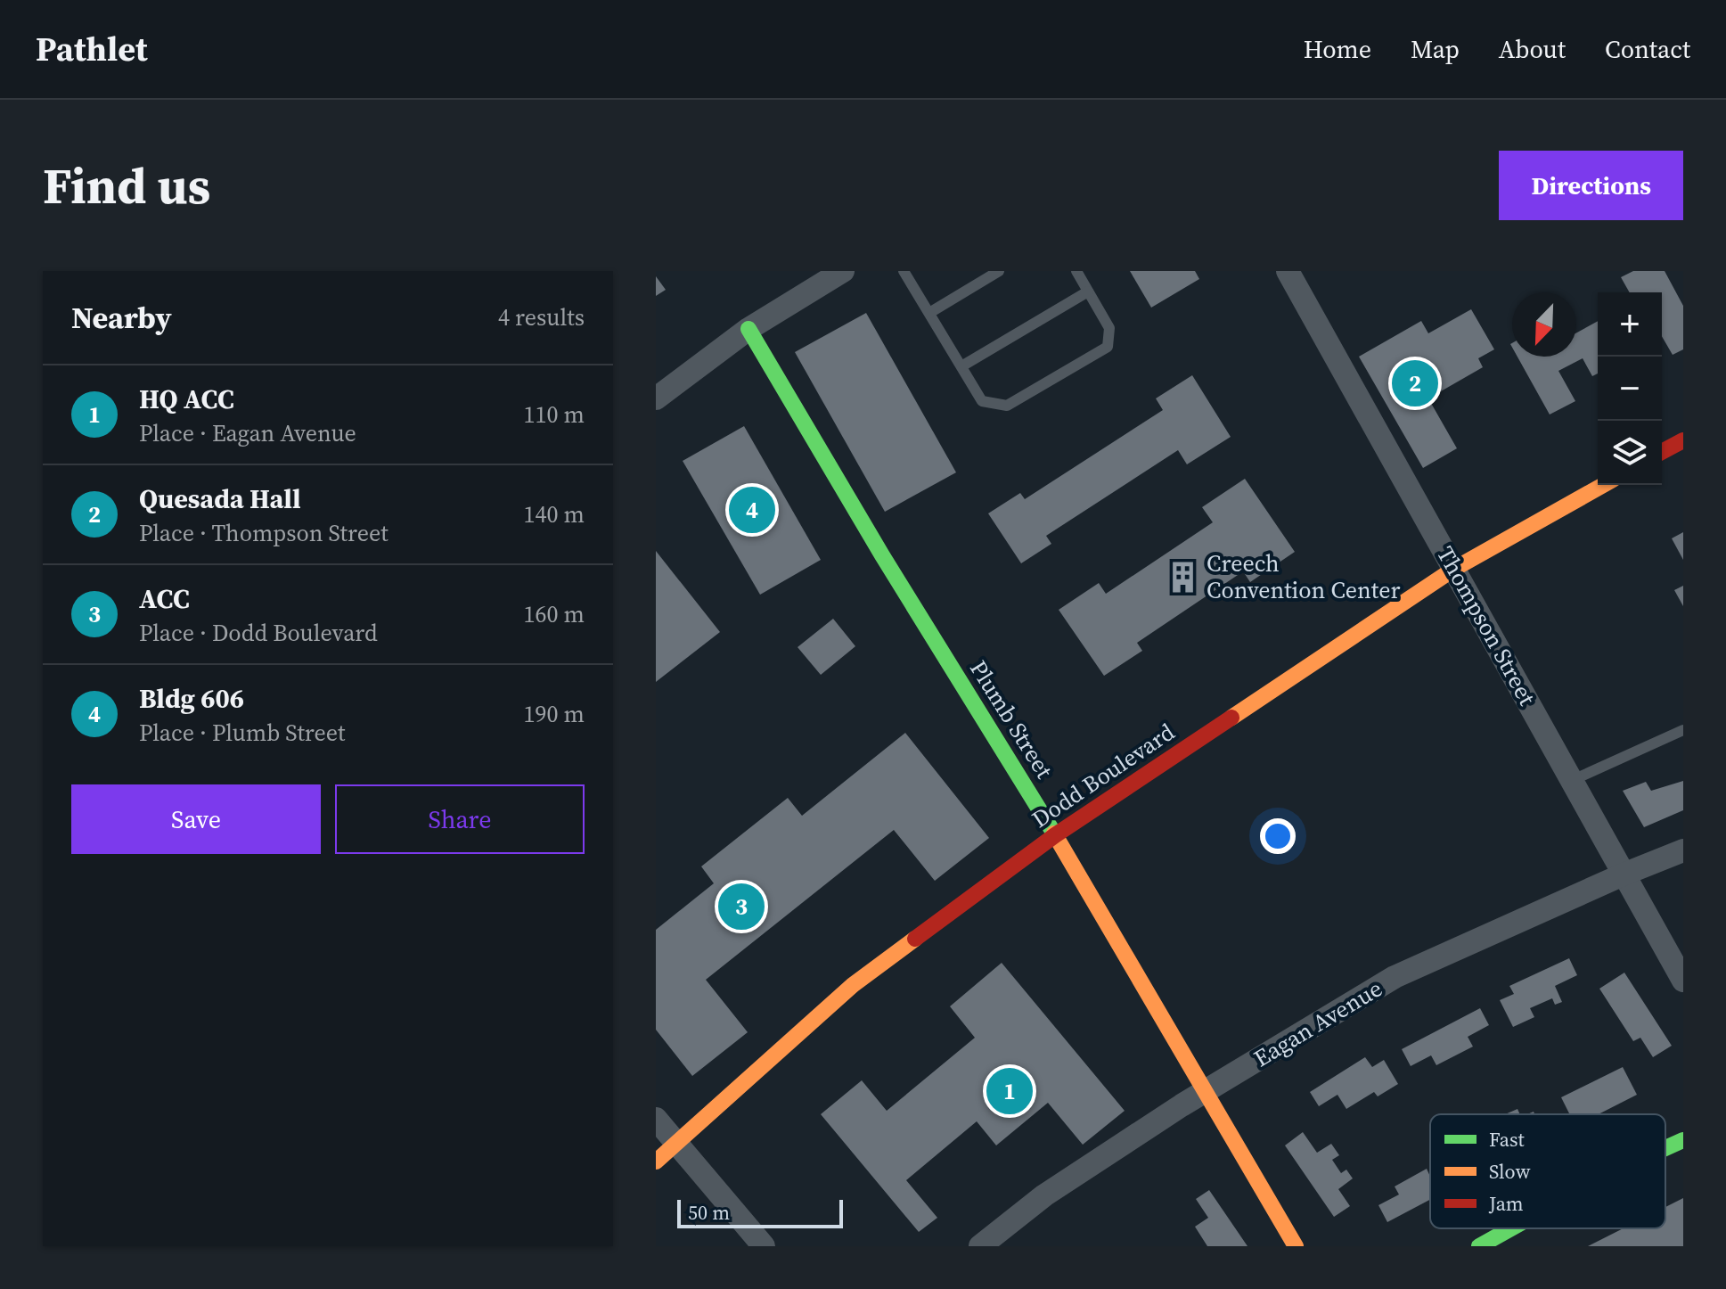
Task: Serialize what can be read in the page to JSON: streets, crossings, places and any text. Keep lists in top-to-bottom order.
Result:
{
  "streets": {
    "street": [
      "Thompson Street",
      "Plumb Street",
      "Dodd Boulevard",
      "Eagan Avenue"
    ]
  },
  "crossings": [
    ["Thompson Street", "Dodd Boulevard"],
    ["Thompson Street", "Eagan Avenue"],
    ["Plumb Street", "Dodd Boulevard"],
    ["Plumb Street", "Eagan Avenue"]
  ],
  "places": {
    "building": ["Creech Convention Center"]
  },
  "legend": ["Fast", "Slow", "Jam"],
  "scale_bar": "50 m",
  "north": "bottom left",
  "page": {
    "header": "Pathlet",
    "nav": [
      "Home",
      "Map",
      "About",
      "Contact"
    ],
    "buttons": [
      "Directions",
      ["Save", "Share"]
    ],
    "title": "Find us",
    "heading": ["Nearby", "4 results"],
    "map_buttons": ["+", "−"],
    "pins": [
      "2",
      "4",
      "3",
      "1"
    ],
    "list": [
      {
        "mark": "1",
        "name": "HQ ACC",
        "note": "Place · Eagan Avenue",
        "value": "110 m"
      },
      {
        "mark": "2",
        "name": "Quesada Hall",
        "note": "Place · Thompson Street",
        "value": "140 m"
      },
      {
        "mark": "3",
        "name": "ACC",
        "note": "Place · Dodd Boulevard",
        "value": "160 m"
      },
      {
        "mark": "4",
        "name": "Bldg 606",
        "note": "Place · Plumb Street",
        "value": "190 m"
      }
    ],
    "scale": "50 m"
  }
}
